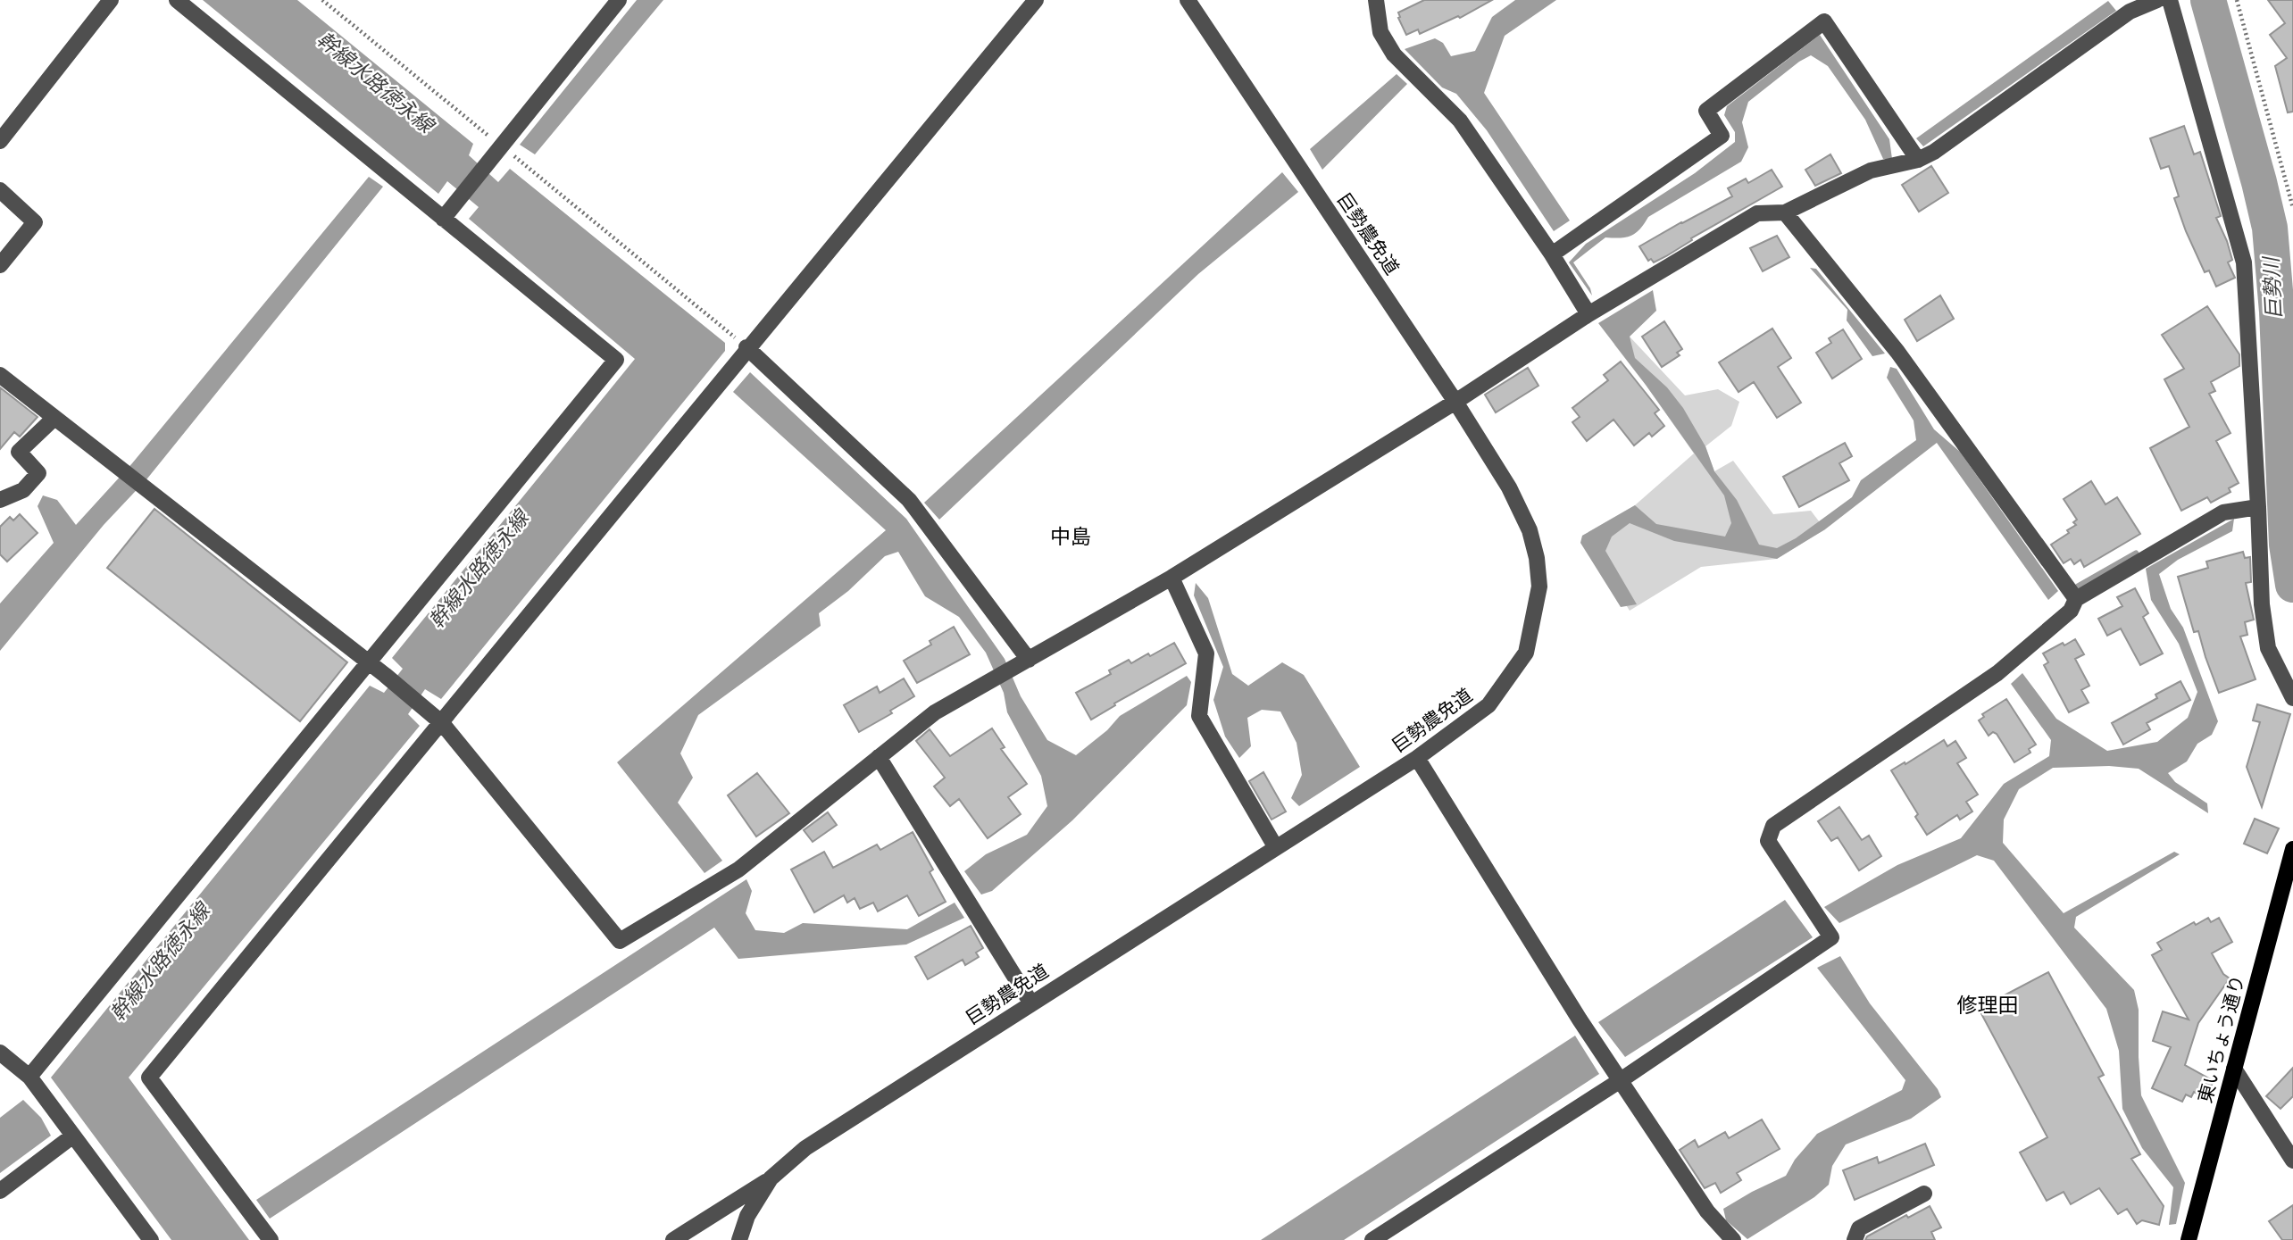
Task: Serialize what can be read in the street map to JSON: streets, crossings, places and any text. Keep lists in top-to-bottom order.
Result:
{
  "streets": {
    "main road": ["東いちょう通り"],
    "street": ["巨勢農免道"]
  },
  "districts": ["中島", "修理田"],
  "water": ["幹線水路徳永線", "巨勢川"]
}
